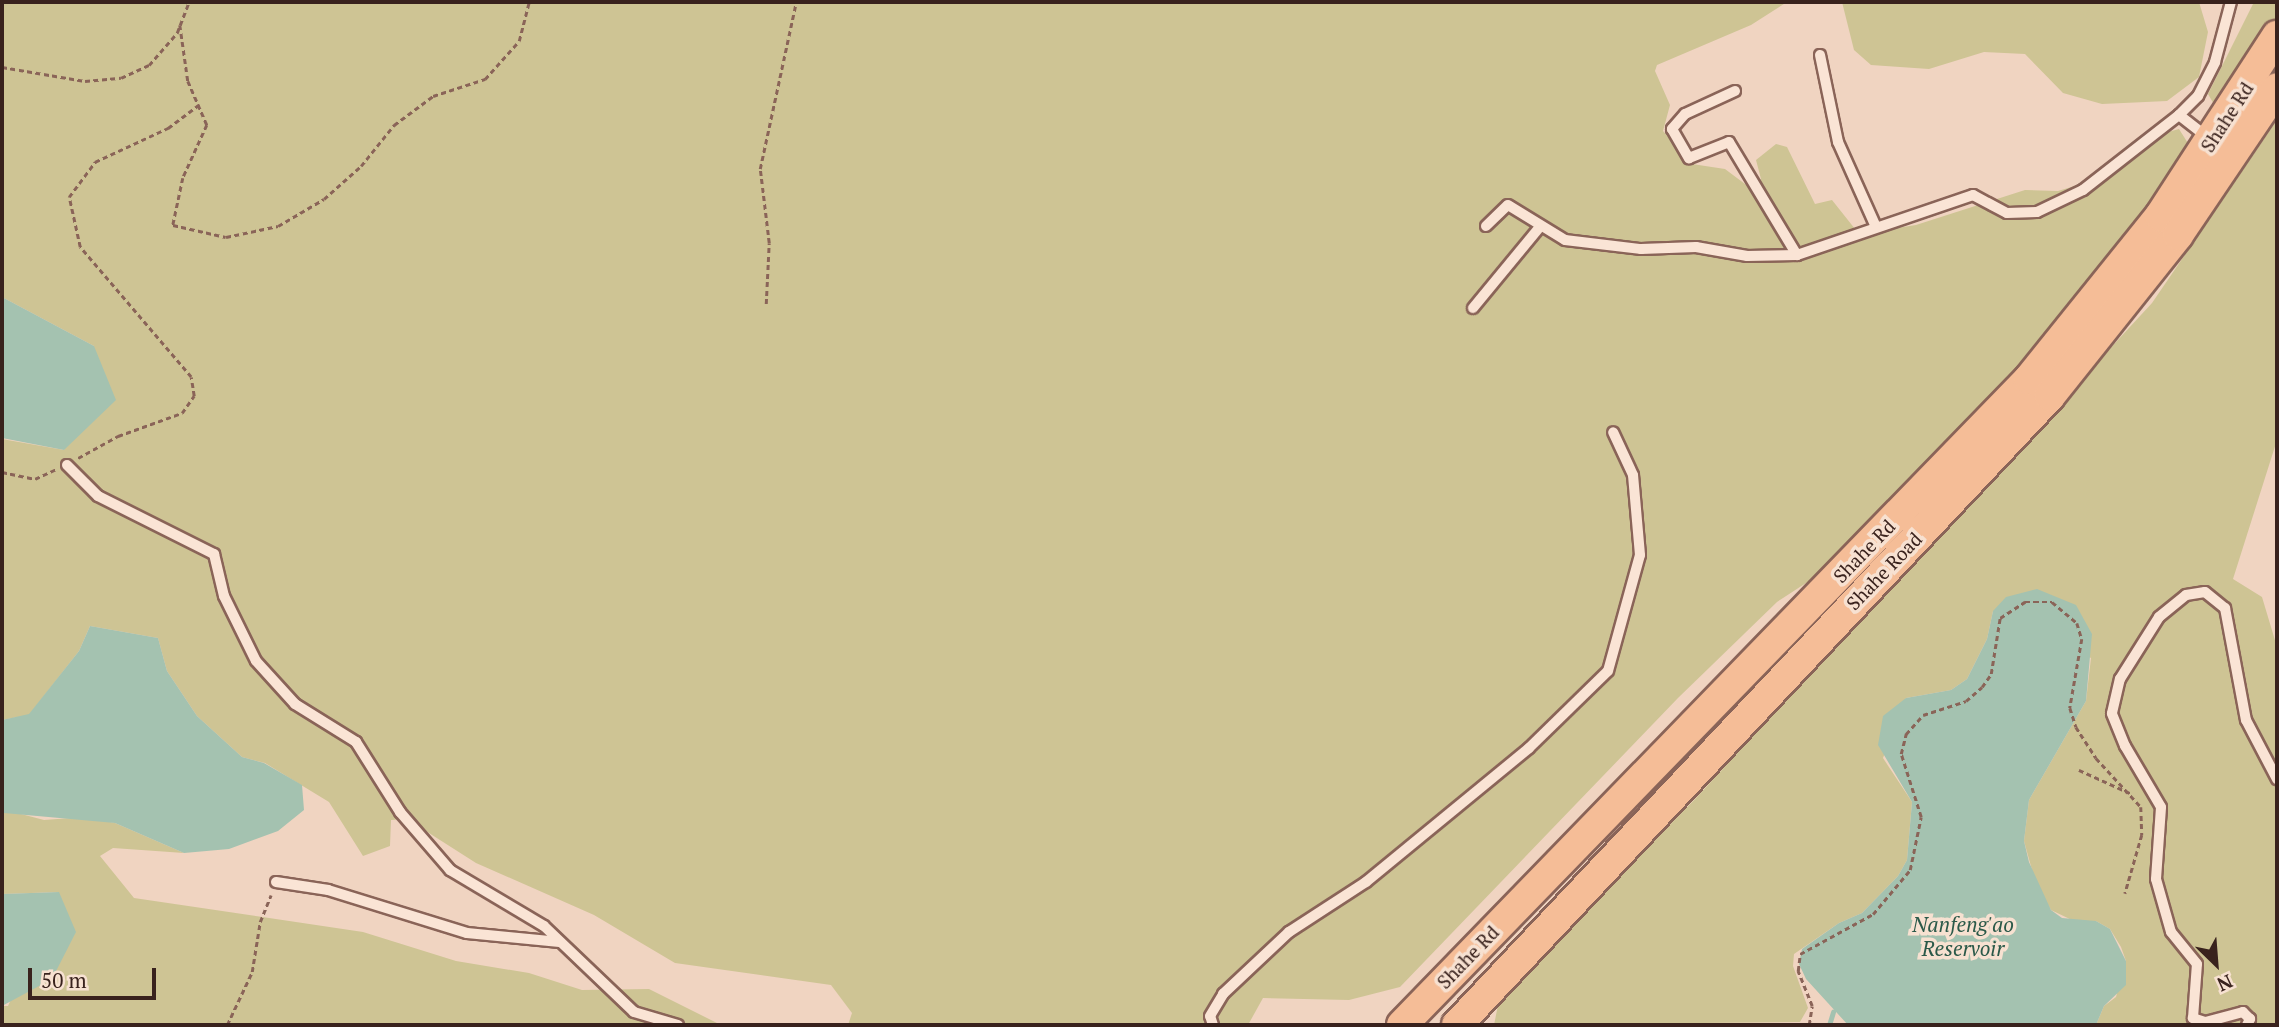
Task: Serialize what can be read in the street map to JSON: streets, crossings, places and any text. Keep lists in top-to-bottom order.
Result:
{
  "streets": {
    "main road": ["Shahe Rd", "Shahe Road"]
  },
  "water": ["Nanfeng'ao Reservoir"],
  "scale_bar": "50 m",
  "north": "bottom right"
}
